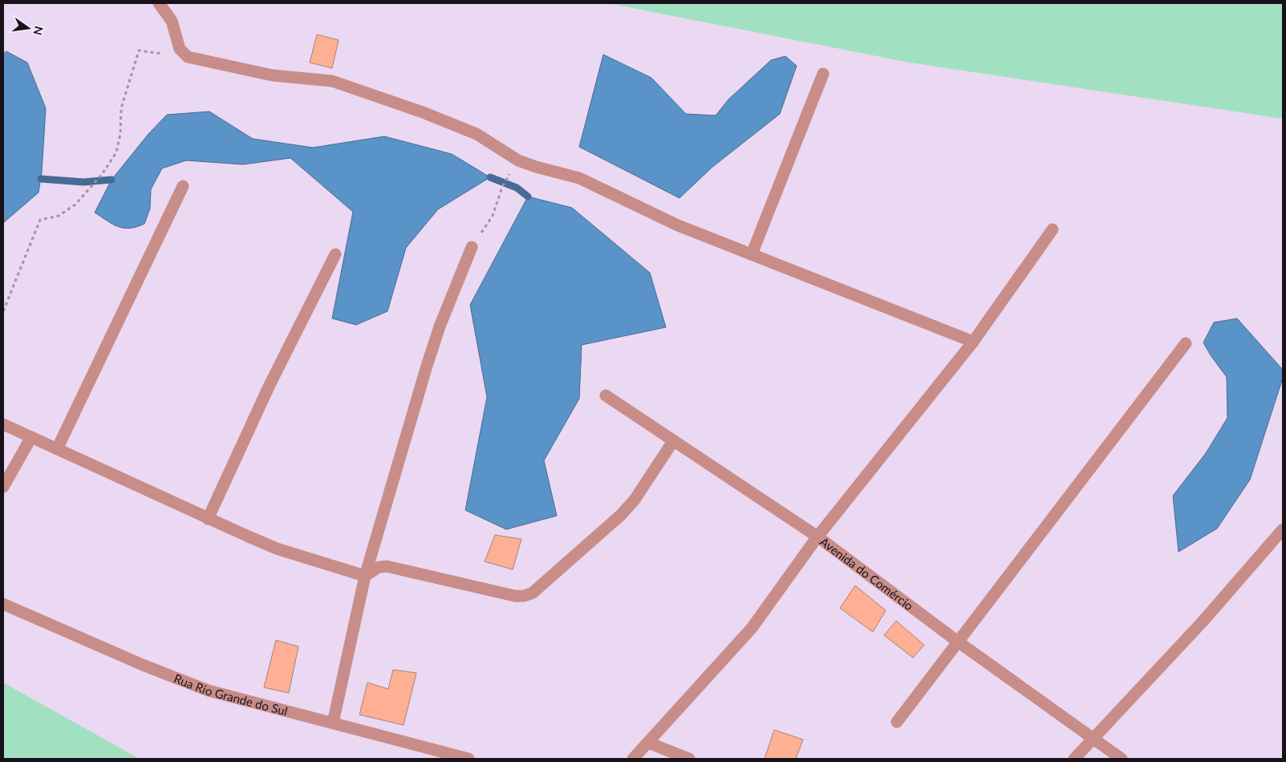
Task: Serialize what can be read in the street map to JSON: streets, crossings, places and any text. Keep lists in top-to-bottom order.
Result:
{
  "streets": {
    "street": ["Avenida do Comércio", "Rua Rio Grande do Sul"]
  },
  "north": "right"
}
